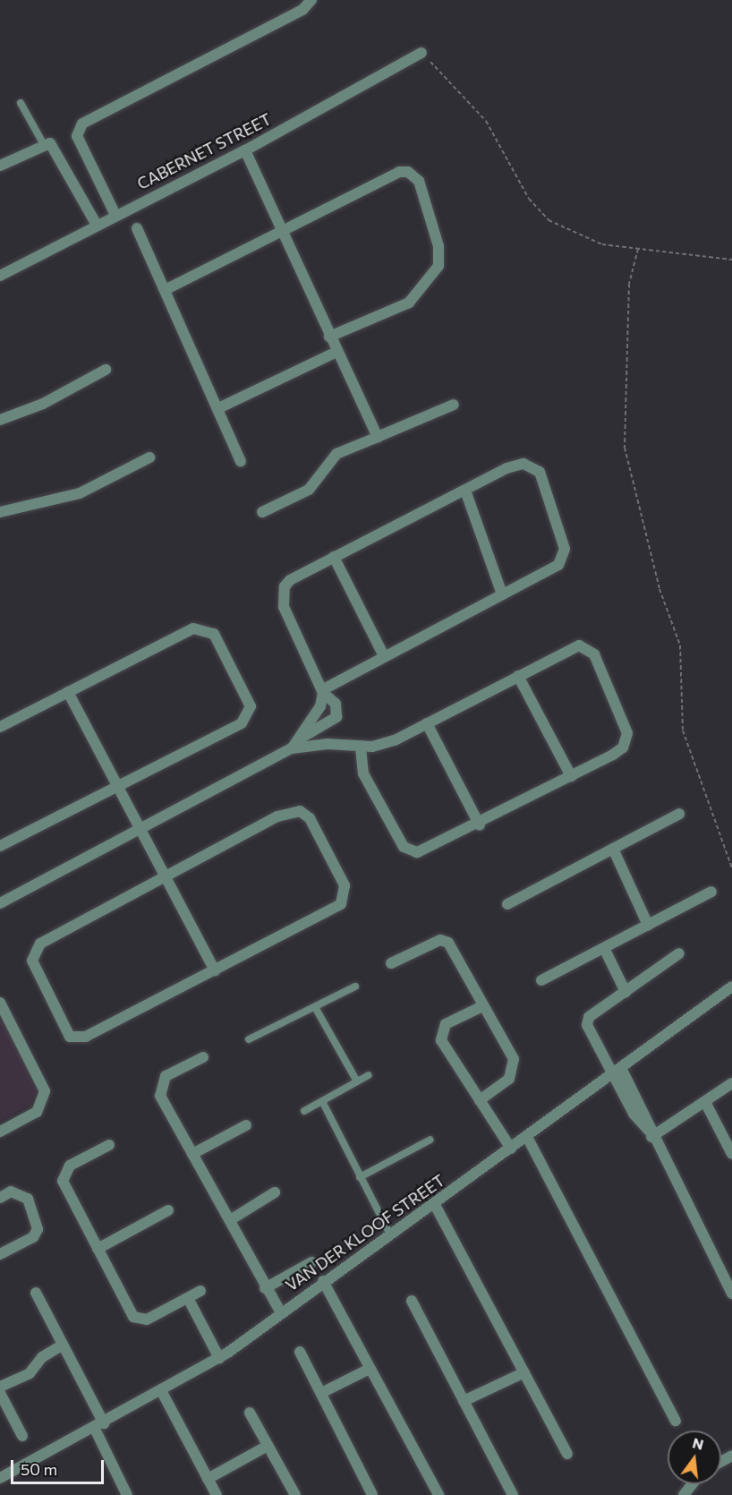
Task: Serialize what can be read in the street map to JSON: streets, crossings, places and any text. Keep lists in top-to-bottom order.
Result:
{
  "streets": {
    "street": ["CABERNET STREET", "VAN DER KLOOF STREET"]
  },
  "scale_bar": "50 m",
  "north": "top"
}
